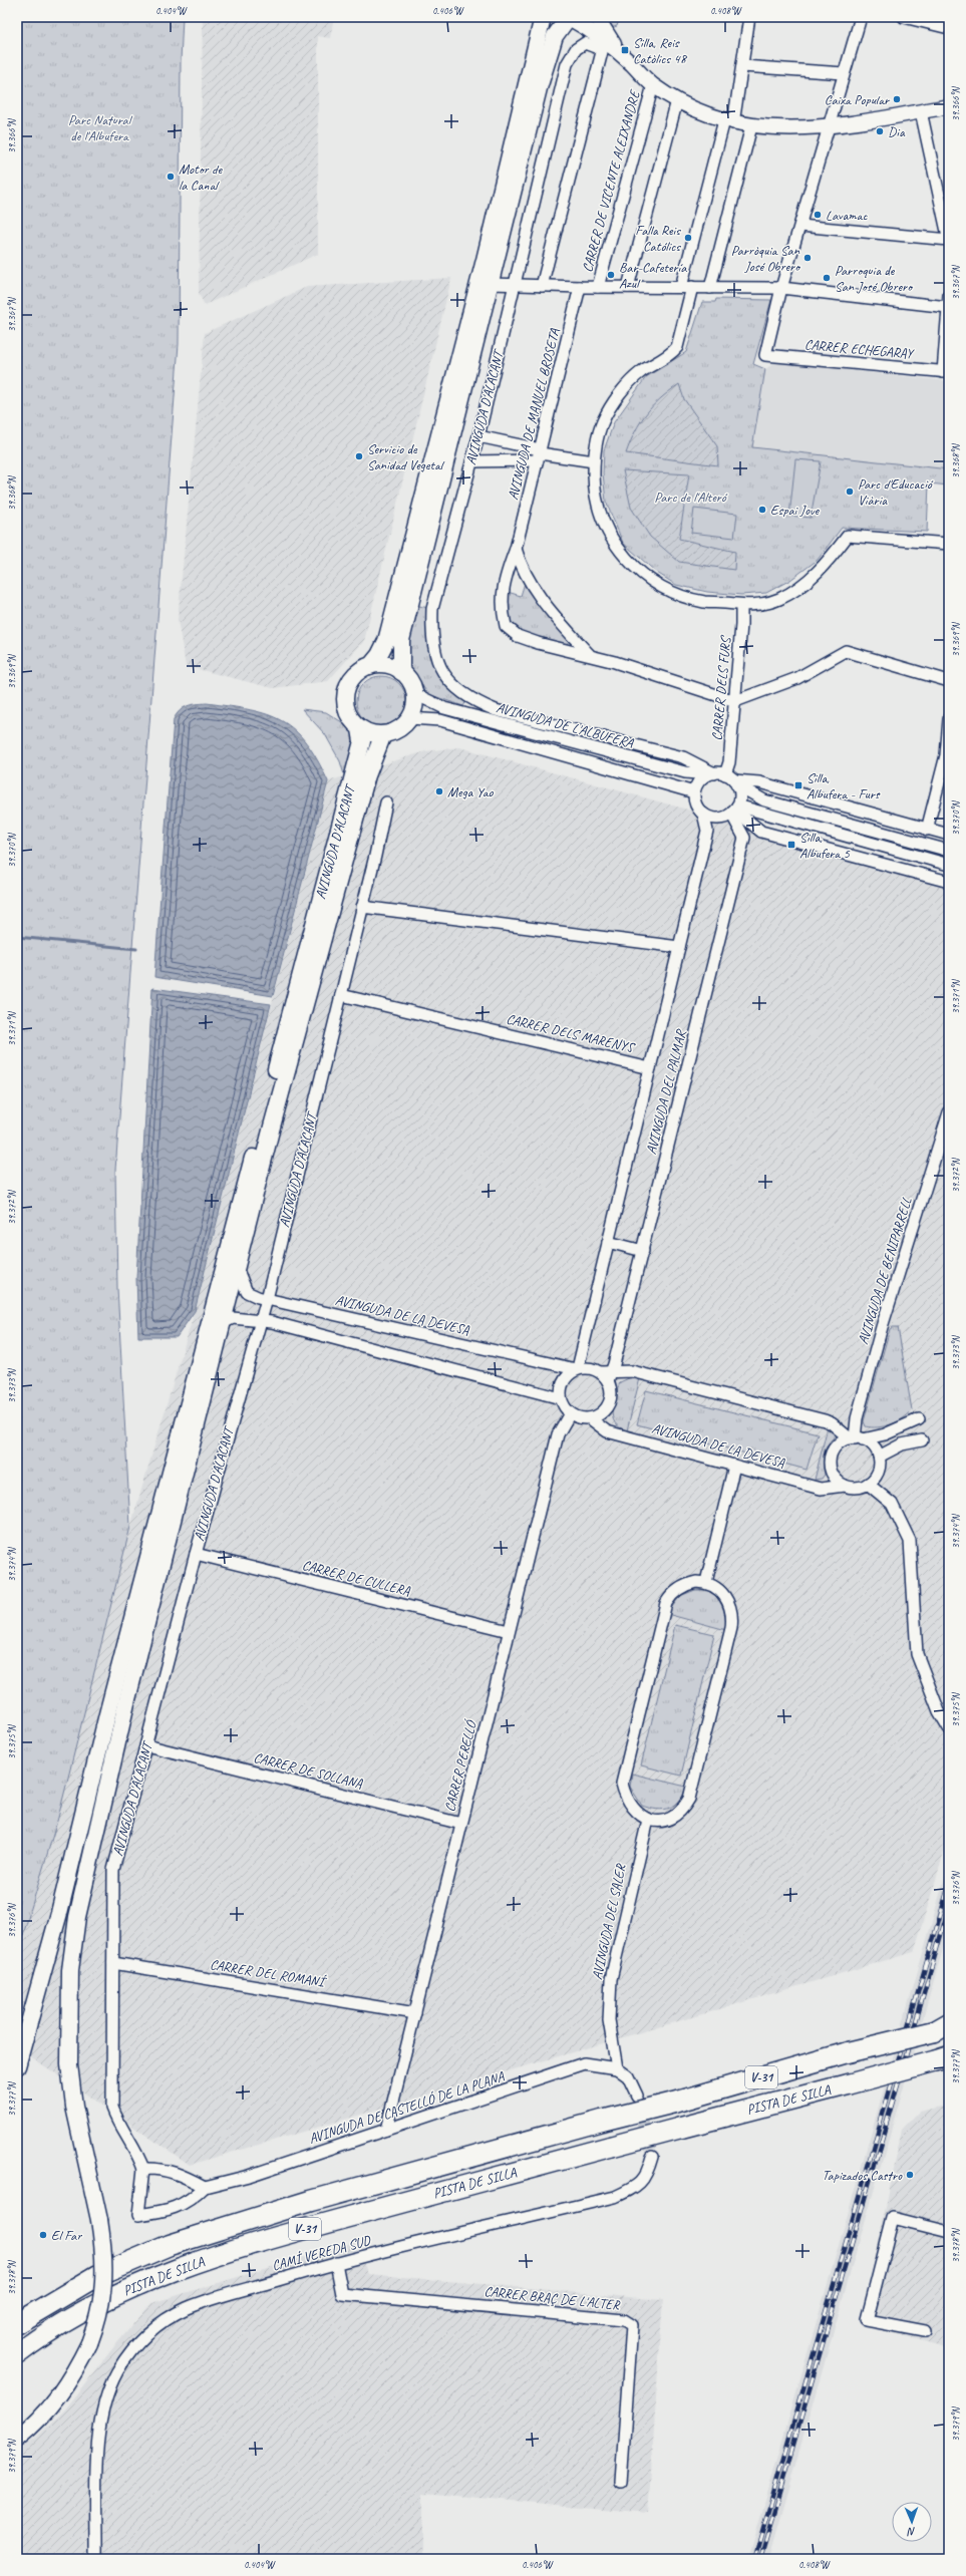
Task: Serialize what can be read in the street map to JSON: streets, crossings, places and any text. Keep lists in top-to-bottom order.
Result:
{
  "streets": {
    "highway": ["V-31", "PISTA DE SILLA"],
    "main road": ["AVINGUDA D'ALACANT"],
    "street": [
      "CARRER DE VICENTE ALEIXANDRE",
      "CARRER ECHEGARAY",
      "AVINGUDA DE MANUEL BROSETA",
      "CARRER DELS FURS",
      "AVINGUDA DE L'ALBUFERA",
      "CARRER DELS MARENYS",
      "AVINGUDA DEL PALMAR",
      "AVINGUDA DE BENIPARRELL",
      "AVINGUDA DE LA DEVESA",
      "CARRER DE CULLERA",
      "CARRER PERELLÓ",
      "CARRER DE SOLLANA",
      "AVINGUDA DEL SALER",
      "CARRER DEL ROMANÍ",
      "AVINGUDA DE CASTELLÓ DE LA PLANA",
      "CAMÍ VEREDA SUD",
      "CARRER BRAÇ DE L'ALTER"
    ]
  },
  "crossings": [
    ["AVINGUDA D'ALACANT", "CARRER DELS FURS"],
    ["AVINGUDA D'ALACANT", "AVINGUDA DE L'ALBUFERA"],
    ["AVINGUDA D'ALACANT", "CARRER DELS MARENYS"],
    ["AVINGUDA D'ALACANT", "AVINGUDA DEL PALMAR"],
    ["AVINGUDA D'ALACANT", "AVINGUDA DE LA DEVESA"],
    ["AVINGUDA D'ALACANT", "CARRER DE CULLERA"],
    ["AVINGUDA D'ALACANT", "CARRER DE SOLLANA"],
    ["AVINGUDA D'ALACANT", "CARRER DEL ROMANÍ"],
    ["AVINGUDA DE MANUEL BROSETA", "CARRER DELS FURS"],
    ["CARRER DELS FURS", "AVINGUDA DE L'ALBUFERA"],
    ["CARRER DELS FURS", "AVINGUDA DEL PALMAR"],
    ["AVINGUDA DE L'ALBUFERA", "AVINGUDA DEL PALMAR"],
    ["CARRER DELS MARENYS", "AVINGUDA DEL PALMAR"],
    ["AVINGUDA DEL PALMAR", "AVINGUDA DE LA DEVESA"],
    ["AVINGUDA DEL PALMAR", "CARRER PERELLÓ"],
    ["AVINGUDA DE BENIPARRELL", "AVINGUDA DE LA DEVESA"],
    ["AVINGUDA DE LA DEVESA", "CARRER PERELLÓ"],
    ["CARRER DE CULLERA", "CARRER PERELLÓ"],
    ["CARRER PERELLÓ", "CARRER DE SOLLANA"],
    ["CARRER PERELLÓ", "CARRER DEL ROMANÍ"],
    ["CARRER PERELLÓ", "AVINGUDA DE CASTELLÓ DE LA PLANA"],
    ["AVINGUDA DEL SALER", "AVINGUDA DE CASTELLÓ DE LA PLANA"],
    ["CAMÍ VEREDA SUD", "CARRER BRAÇ DE L'ALTER"]
  ],
  "parks": ["Parc Natural de l'Albufera", "Parc de l'Alteró"],
  "places": {
    "transit": ["Silla, Reis Catòlics 48", "Silla, Albufera - Furs", "Silla, Albufera 5"],
    "other": [
      "Caixa Popular",
      "Dia",
      "Motor de la Canal",
      "Lavamac",
      "Falla Reis Católics",
      "Parròquia San José Obrero",
      "Bar-Cafetería Azul",
      "Parroquia de San José Obrero",
      "Servicio de Sanidad Vegetal",
      "Parc d'Educació Viària",
      "Espai Jove",
      "Mega Yao",
      "Tapizados Castro",
      "El Far"
    ]
  },
  "north": "bottom",
  "coordinates": [
    "0.404°W",
    "0.406°W",
    "0.408°W",
    "39.366°N",
    "39.367°N",
    "39.368°N",
    "39.369°N",
    "39.370°N",
    "39.371°N",
    "39.372°N",
    "39.373°N",
    "39.374°N",
    "39.375°N",
    "39.376°N",
    "39.377°N",
    "39.378°N",
    "39.379°N"
  ]
}
